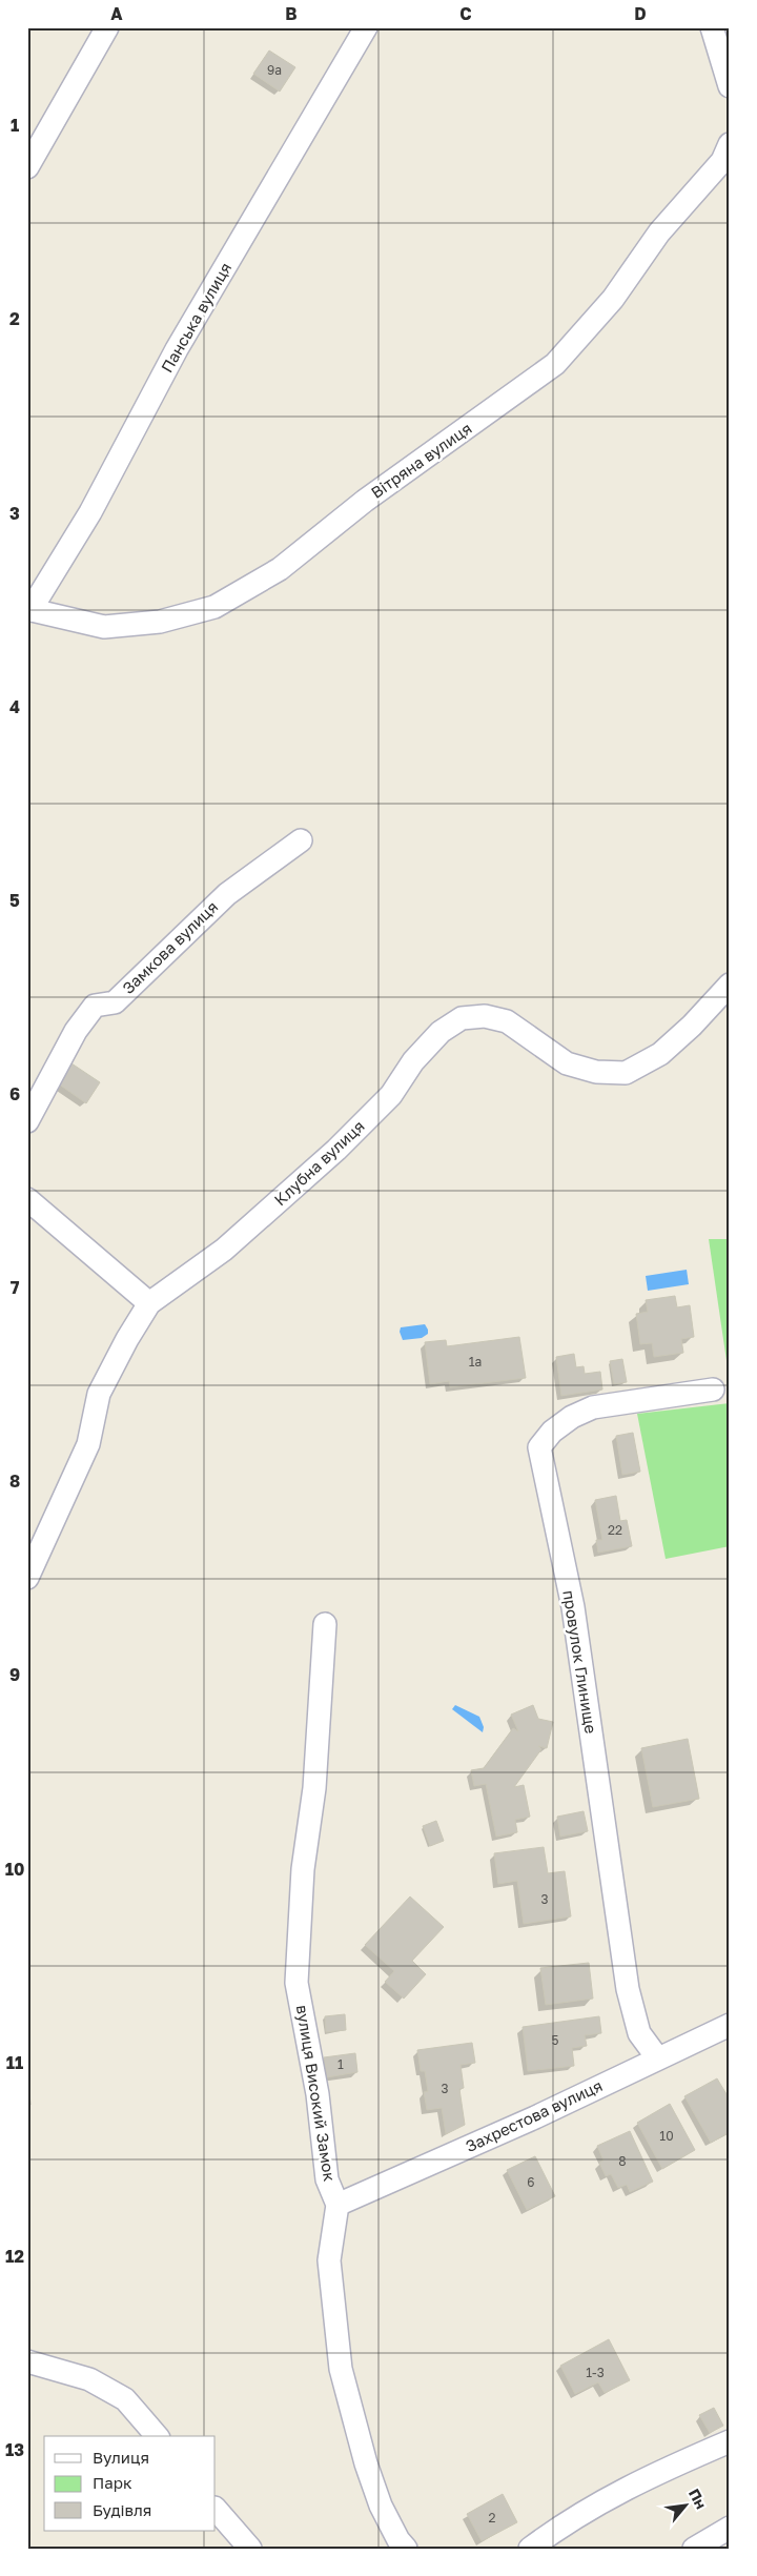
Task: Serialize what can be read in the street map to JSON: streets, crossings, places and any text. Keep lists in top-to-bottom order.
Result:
{
  "streets": {
    "street": [
      "Панська вулиця",
      "Вітряна вулиця",
      "Замкова вулиця",
      "Клубна вулиця",
      "провулок Глинище",
      "вулиця Високий Замок",
      "Захрестова вулиця"
    ]
  },
  "crossings": [
    ["Панська вулиця", "Вітряна вулиця"],
    ["провулок Глинище", "Захрестова вулиця"],
    ["вулиця Високий Замок", "Захрестова вулиця"]
  ],
  "house_numbers": [
    "9а",
    "1а",
    "22",
    "3",
    "5",
    "1",
    "3",
    "10",
    "8",
    "6",
    "1-3",
    "2"
  ],
  "legend": ["Вулиця", "Парк", "Будівля"],
  "north": "top right",
  "grid": {
    "columns": [
      "A",
      "B",
      "C",
      "D"
    ],
    "rows": [
      "1",
      "2",
      "3",
      "4",
      "5",
      "6",
      "7",
      "8",
      "9",
      "10",
      "11",
      "12",
      "13"
    ]
  }
}
